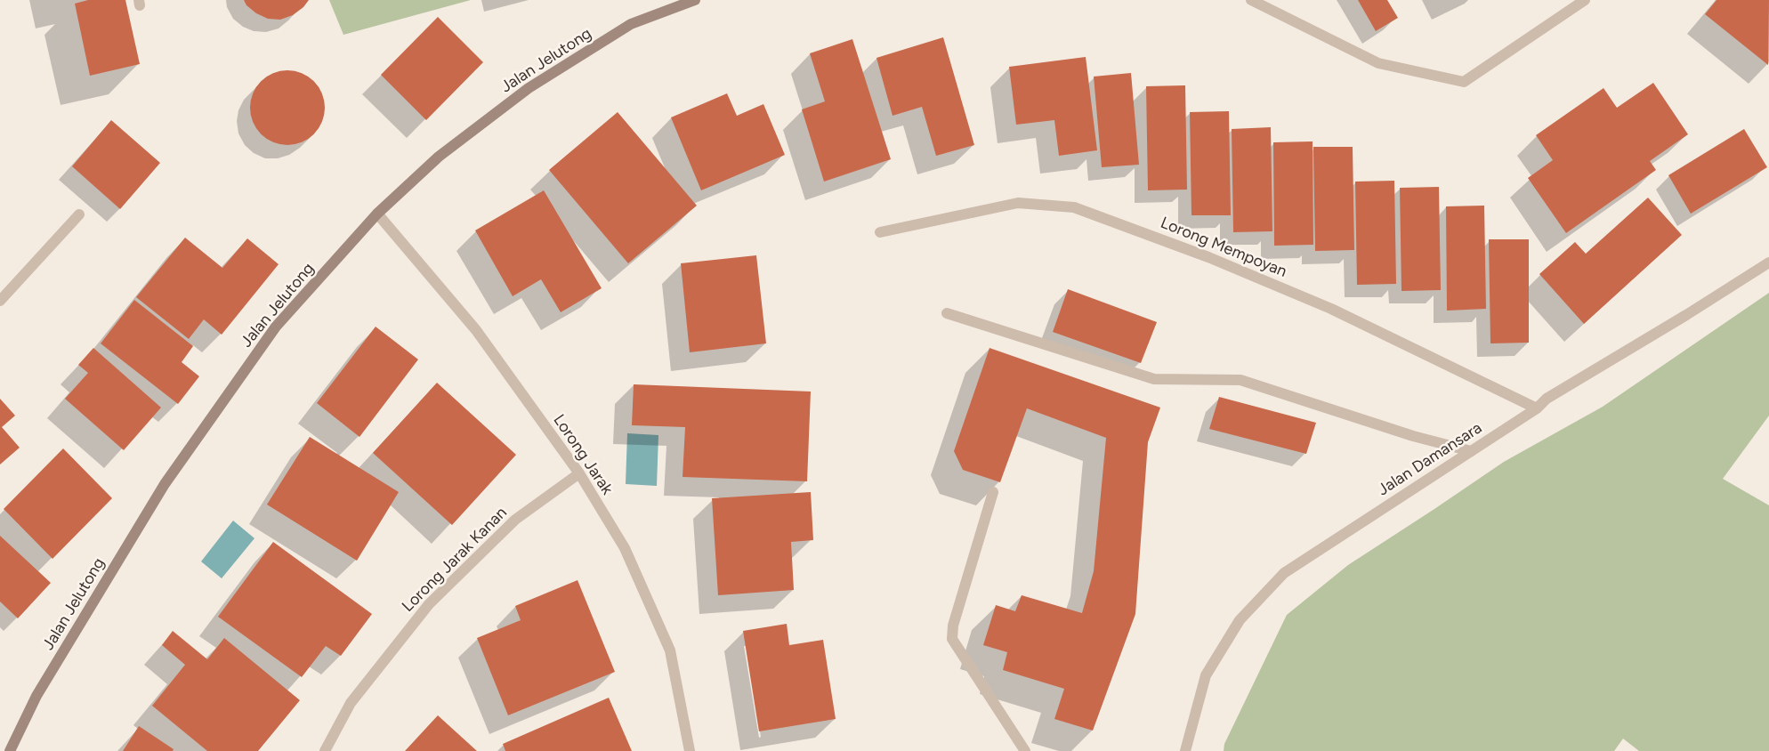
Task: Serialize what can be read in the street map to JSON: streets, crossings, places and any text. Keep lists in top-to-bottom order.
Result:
{
  "streets": {
    "street": [
      "Jalan Jelutong",
      "Lorong Mempoyan",
      "Lorong Jarak",
      "Jalan Damansara",
      "Lorong Jarak Kanan"
    ]
  },
  "crossings": [
    ["Jalan Jelutong", "Lorong Jarak"],
    ["Lorong Mempoyan", "Jalan Damansara"],
    ["Lorong Jarak", "Lorong Jarak Kanan"]
  ]
}
